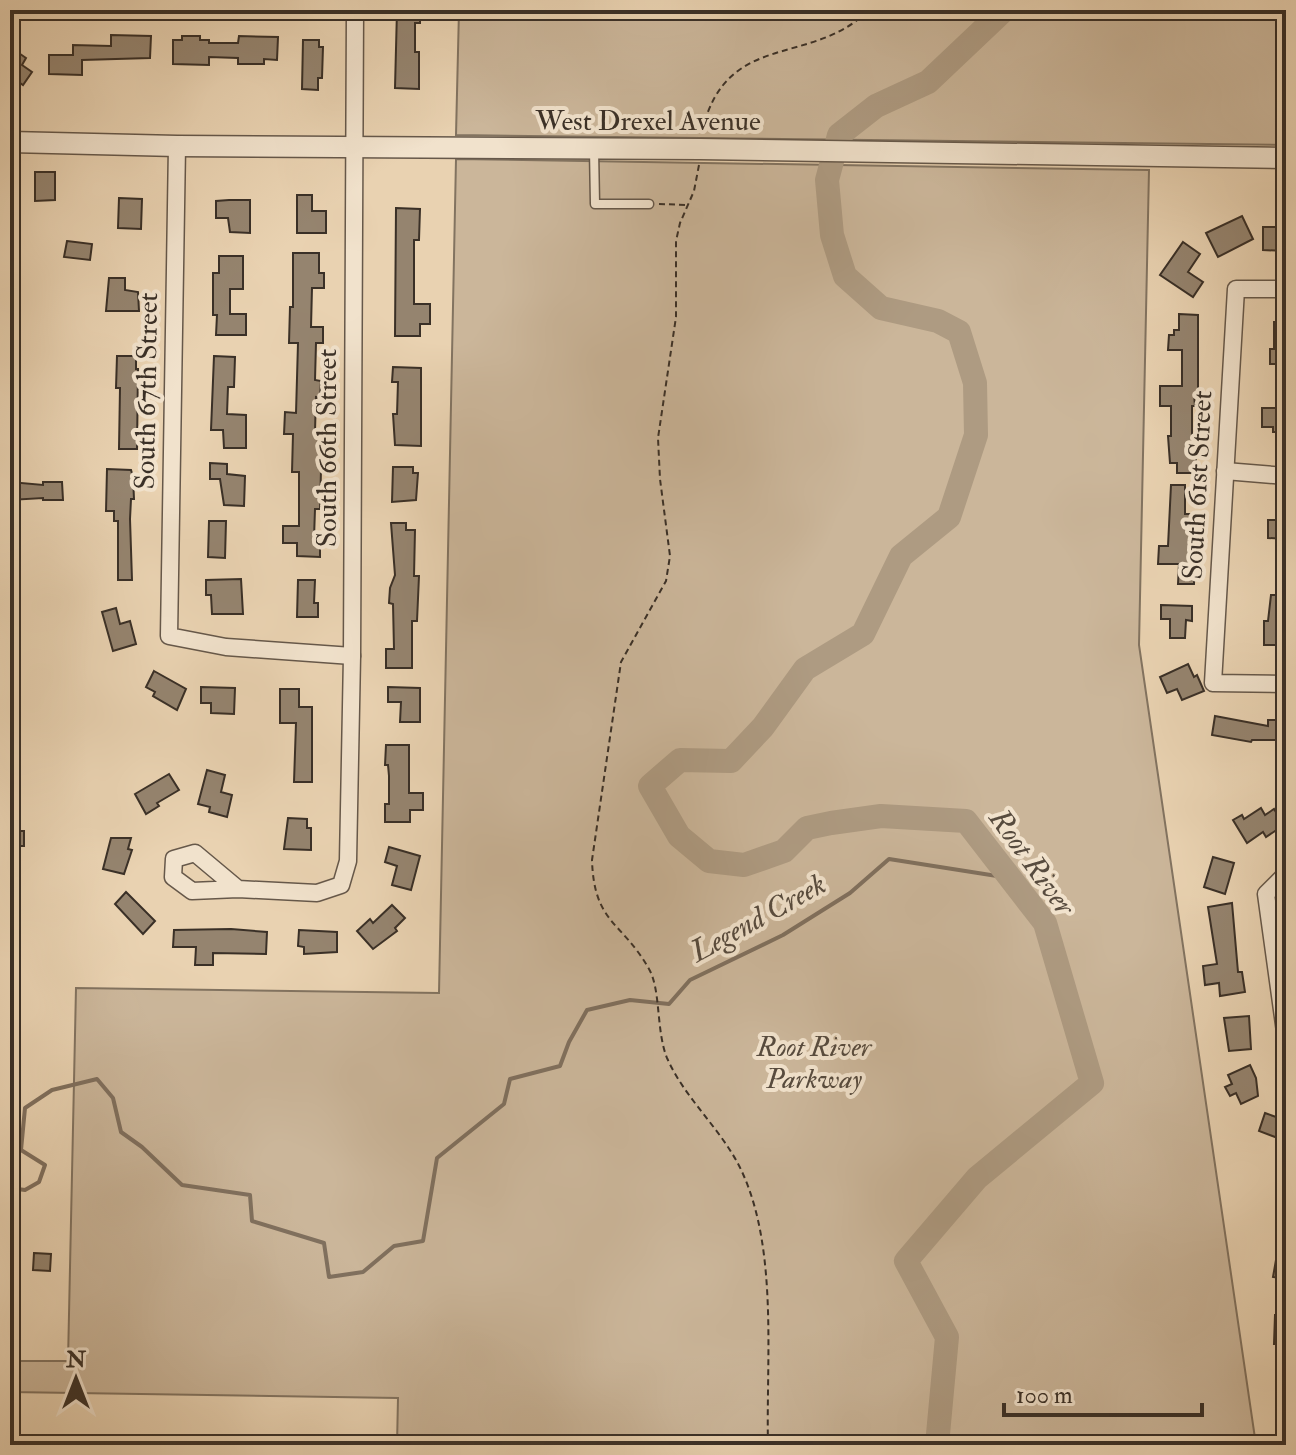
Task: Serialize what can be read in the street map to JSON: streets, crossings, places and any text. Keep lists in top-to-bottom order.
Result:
{
  "streets": {
    "street": [
      "West Drexel Avenue",
      "South 67th Street",
      "South 66th Street",
      "South 61st Street"
    ]
  },
  "crossings": [
    ["West Drexel Avenue", "South 67th Street"],
    ["West Drexel Avenue", "South 66th Street"],
    ["South 67th Street", "South 66th Street"]
  ],
  "water": ["Root River", "Legend Creek"],
  "parks": ["Root River Parkway"],
  "scale_bar": "100 m",
  "north": "top"
}
